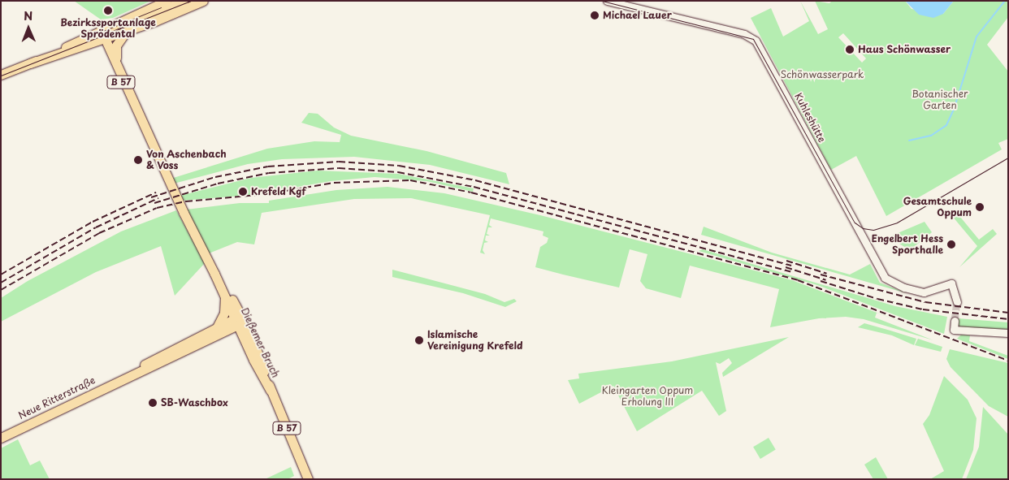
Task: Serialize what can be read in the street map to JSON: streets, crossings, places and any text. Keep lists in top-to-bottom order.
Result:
{
  "streets": {
    "main road": ["B 57", "Dießemer Bruch", "Neue Ritterstraße"],
    "street": ["Kuhleshütte"]
  },
  "crossings": [
    ["Dießemer Bruch", "Neue Ritterstraße"]
  ],
  "parks": ["Schönwasserpark", "Botanischer Garten", "Kleingarten Oppum Erholung III"],
  "places": [
    "Bezirkssportanlage Sprödental",
    "Michael Lauer",
    "Haus Schönwasser",
    "Von Aschenbach & Voss",
    "Krefeld Kgf",
    "Gesamtschule Oppum",
    "Engelbert Hess Sporthalle",
    "Islamische Vereinigung Krefeld",
    "SB-Waschbox"
  ],
  "north": "top"
}
